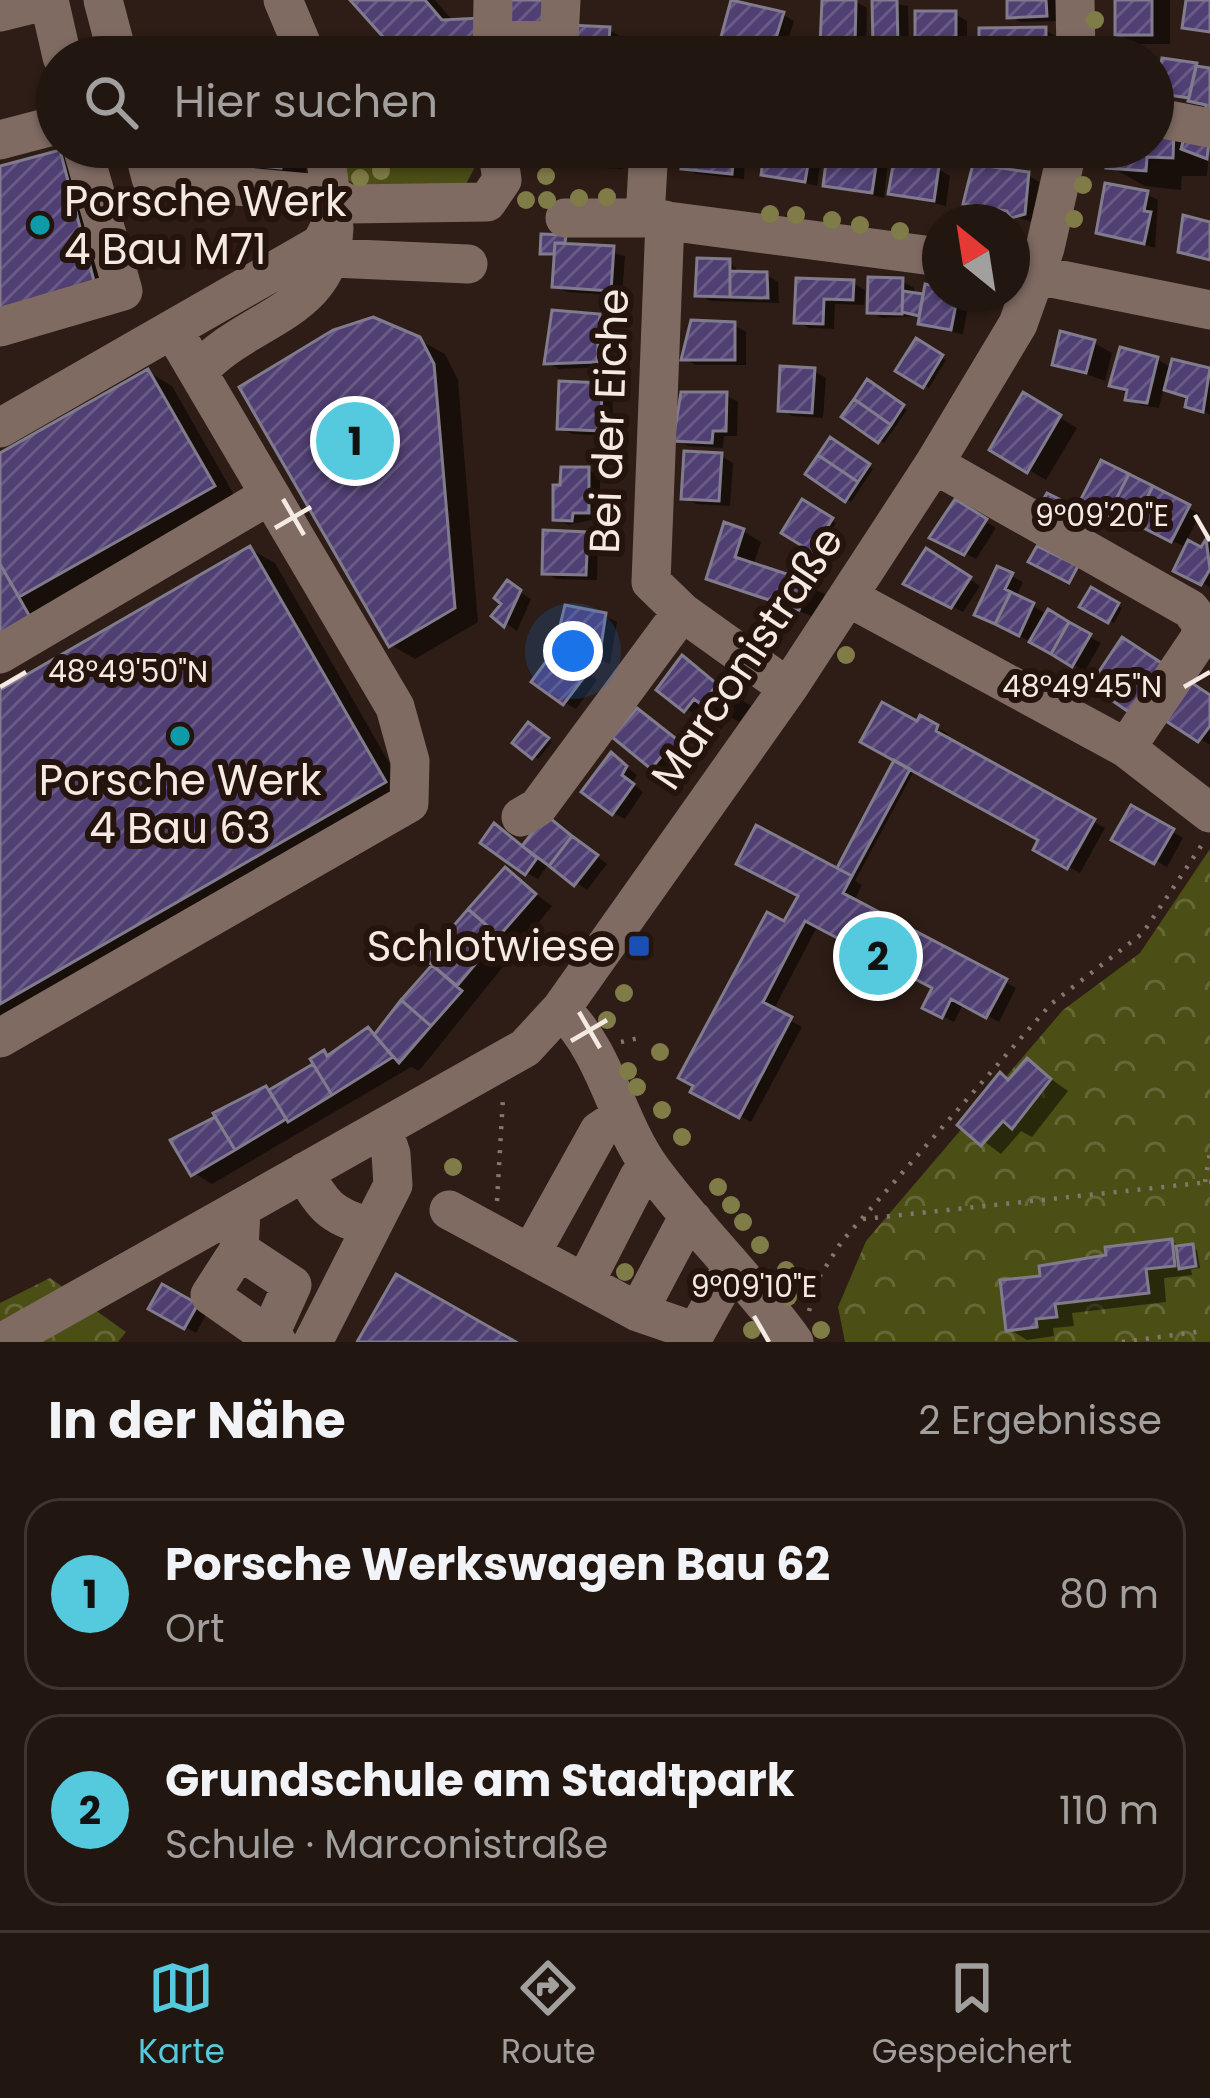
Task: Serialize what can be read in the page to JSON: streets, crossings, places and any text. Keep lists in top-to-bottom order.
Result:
{
  "streets": {
    "street": ["Bei der Eiche", "Marconistraße"]
  },
  "crossings": [
    ["Bei der Eiche", "Marconistraße"]
  ],
  "places": {
    "other": ["Porsche Werk 4 Bau M71", "Porsche Werk 4 Bau 63"],
    "transit": ["Schlotwiese"]
  },
  "north": "top left",
  "page": {
    "search": "Hier suchen",
    "pins": ["1", "2"],
    "heading": ["In der Nähe", "2 Ergebnisse"],
    "list": [
      {
        "mark": "1",
        "name": "Porsche Werkswagen Bau 62",
        "note": "Ort",
        "value": "80 m"
      },
      {
        "mark": "2",
        "name": "Grundschule am Stadtpark",
        "note": "Schule · Marconistraße",
        "value": "110 m"
      }
    ],
    "nav": ["Karte", "Route", "Gespeichert"]
  },
  "coordinates": [
    "9°09'20\"E",
    "48°49'50\"N",
    "48°49'45\"N",
    "9°09'10\"E"
  ]
}
